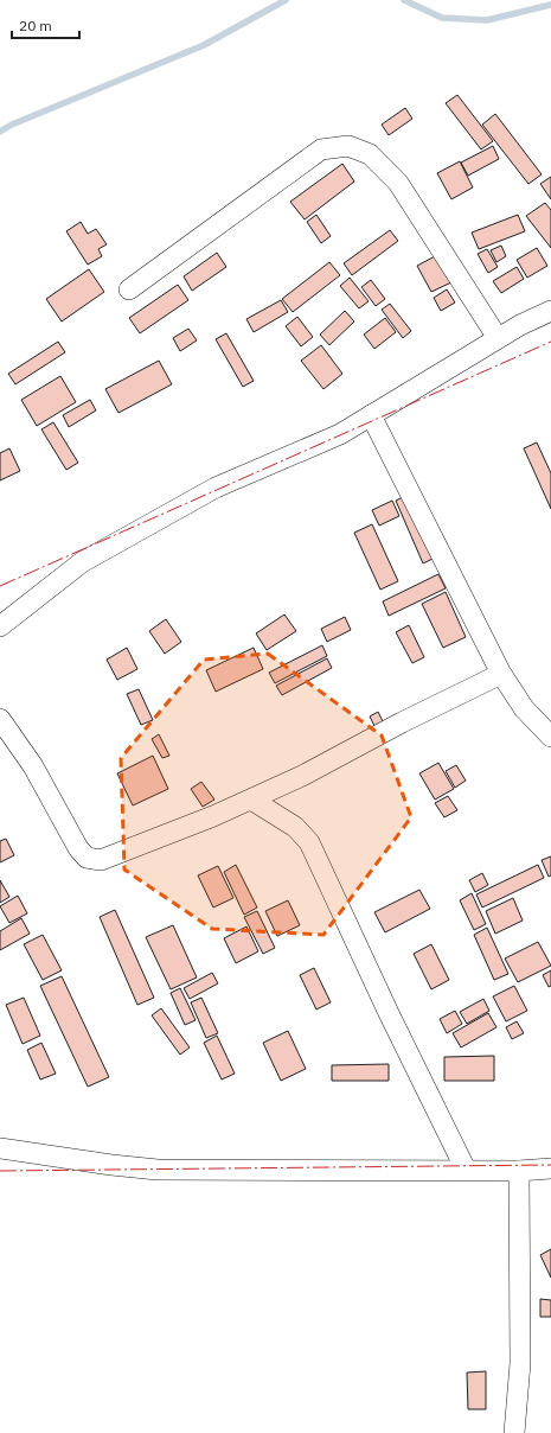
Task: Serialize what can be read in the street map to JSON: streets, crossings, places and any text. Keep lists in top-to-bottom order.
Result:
{
  "scale_bar": "20 m"
}
